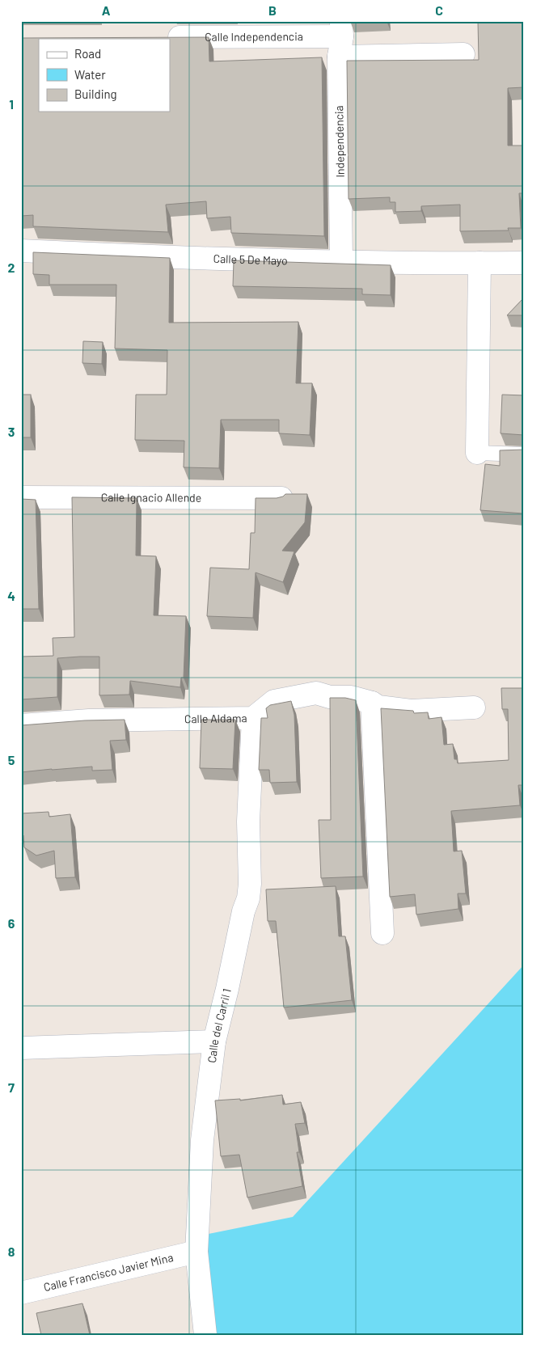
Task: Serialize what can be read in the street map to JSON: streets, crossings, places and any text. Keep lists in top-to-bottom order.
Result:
{
  "streets": {
    "street": [
      "Calle Independencia",
      "Independencia",
      "Calle 5 De Mayo",
      "Calle Ignacio Allende",
      "Calle Aldama",
      "Calle del Carril 1",
      "Calle Francisco Javier Mina"
    ]
  },
  "crossings": [
    ["Calle Independencia", "Independencia"],
    ["Independencia", "Calle 5 De Mayo"],
    ["Calle Aldama", "Calle del Carril 1"],
    ["Calle del Carril 1", "Calle Francisco Javier Mina"]
  ],
  "legend": ["Road", "Water", "Building"],
  "grid": {
    "columns": ["A", "B", "C"],
    "rows": [
      "1",
      "2",
      "3",
      "4",
      "5",
      "6",
      "7",
      "8"
    ]
  }
}
